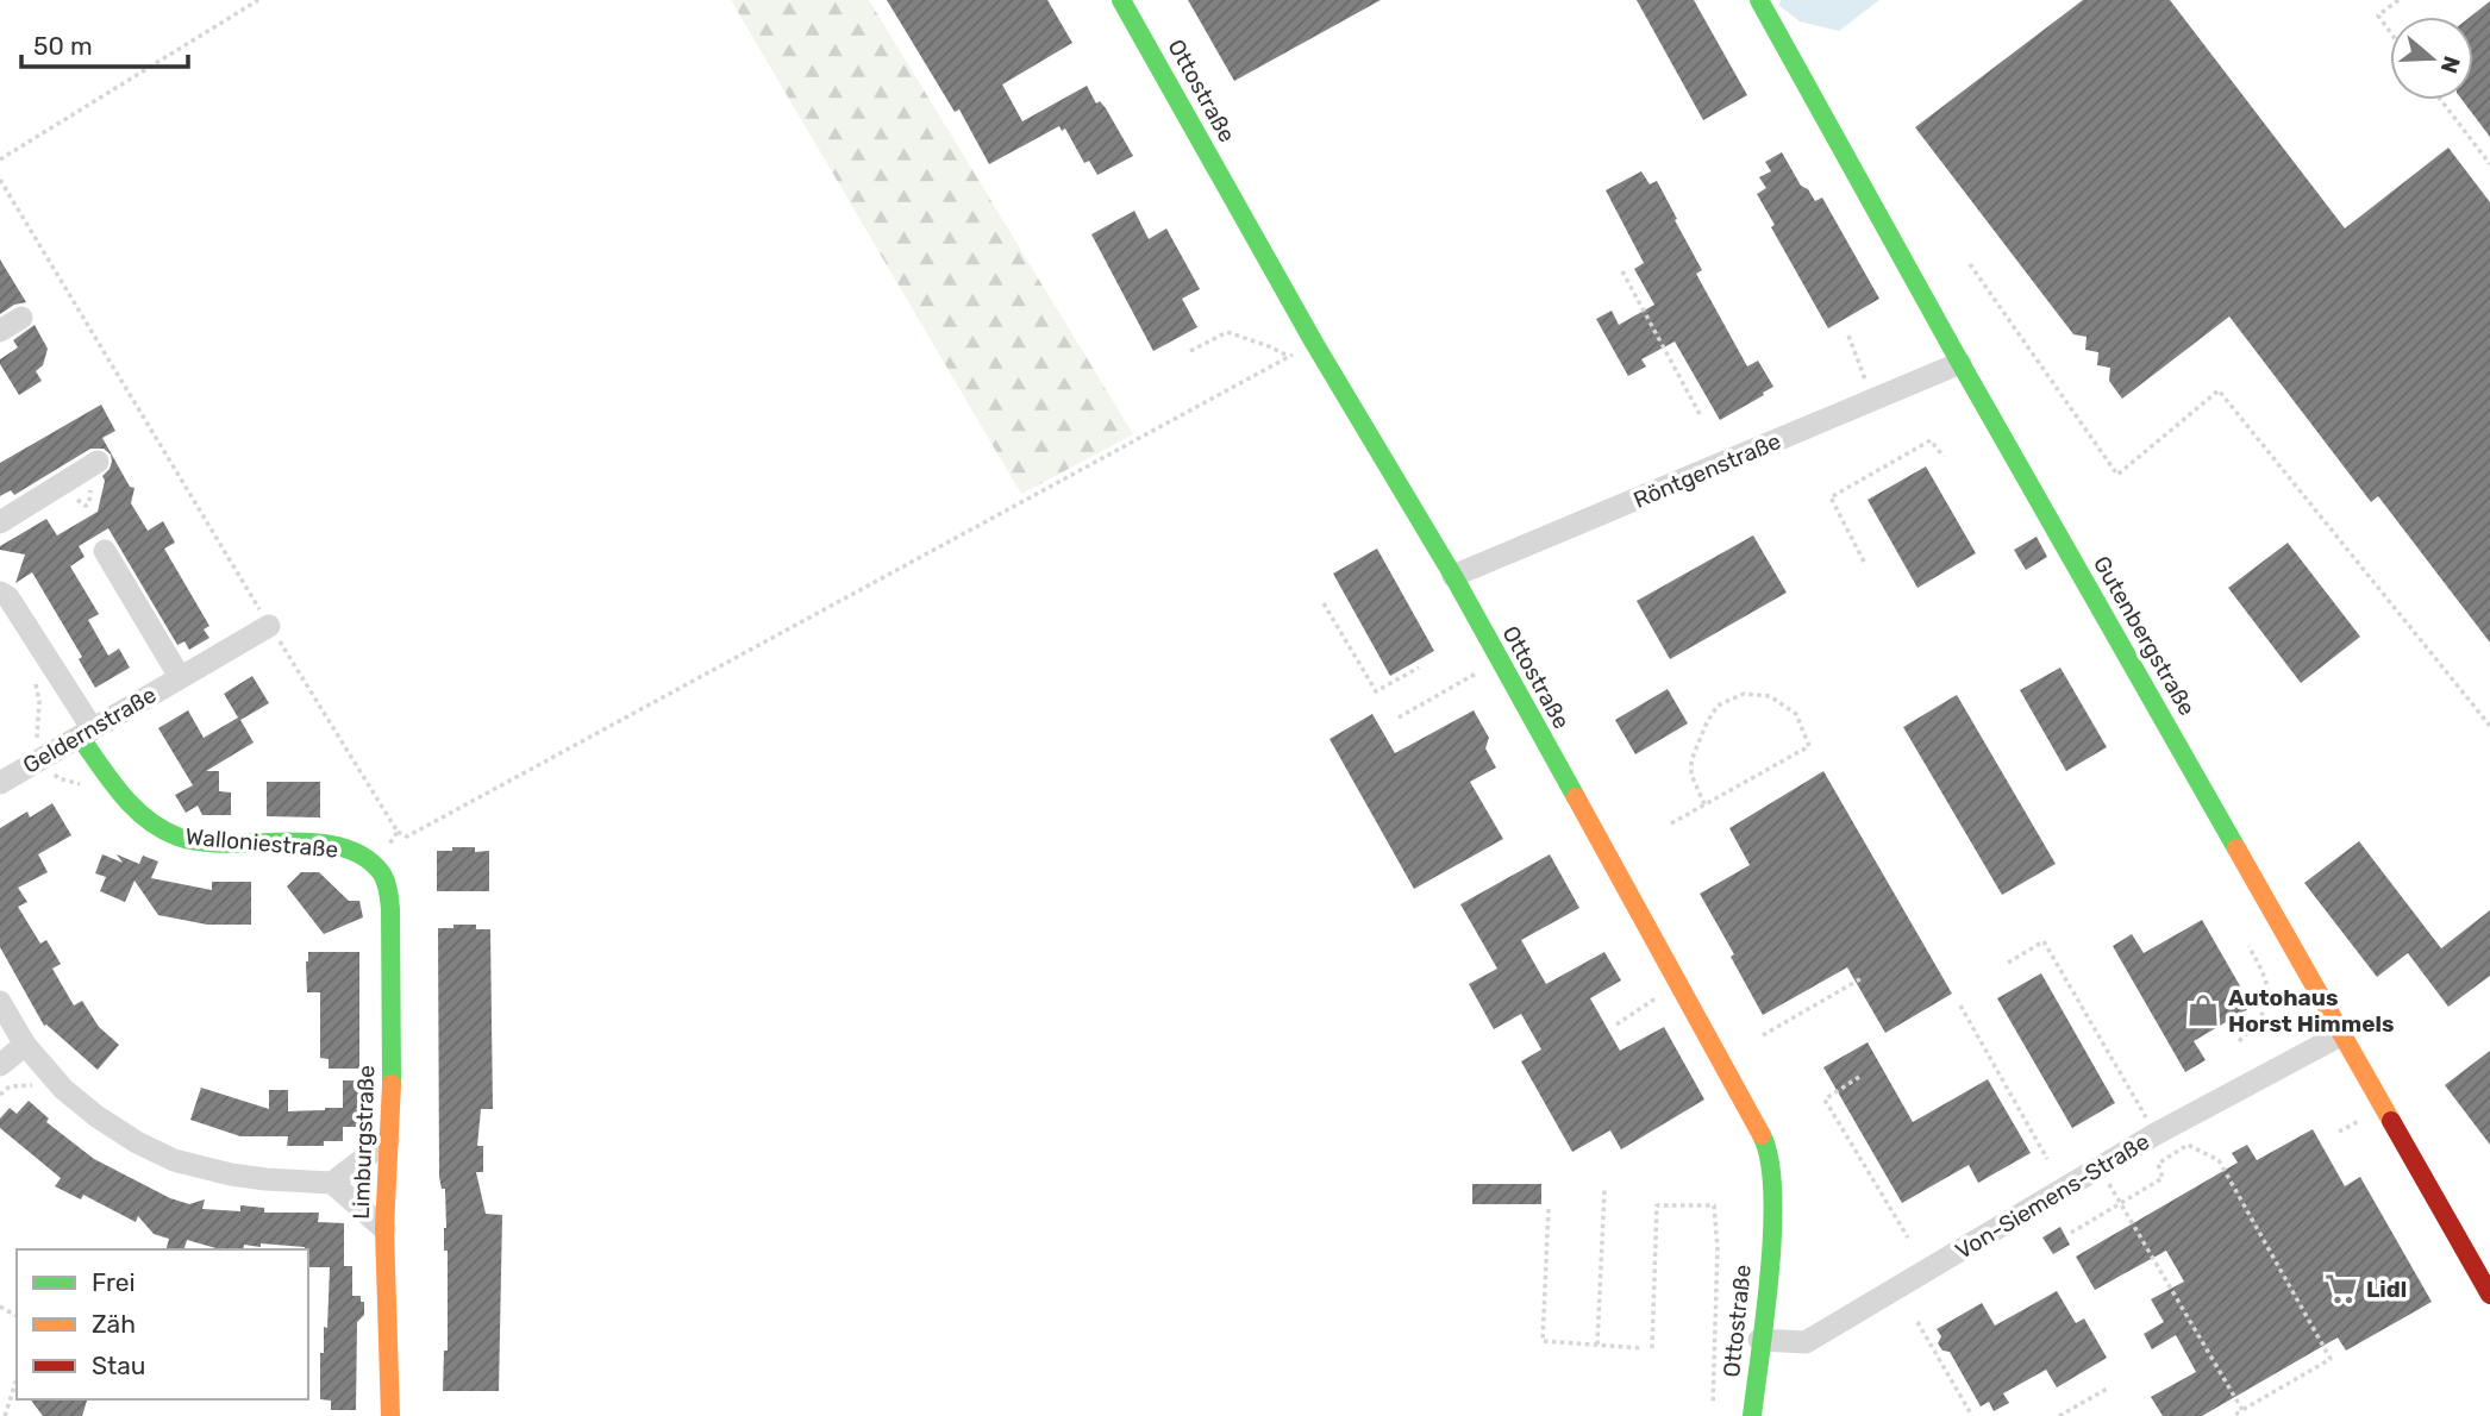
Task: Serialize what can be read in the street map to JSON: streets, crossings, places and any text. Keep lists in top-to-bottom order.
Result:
{
  "streets": {
    "street": [
      "Ottostraße",
      "Röntgenstraße",
      "Gutenbergstraße",
      "Geldernstraße",
      "Walloniestraße",
      "Limburgstraße",
      "Von-Siemens-Straße"
    ]
  },
  "crossings": [
    ["Ottostraße", "Röntgenstraße"],
    ["Ottostraße", "Von-Siemens-Straße"],
    ["Röntgenstraße", "Gutenbergstraße"],
    ["Gutenbergstraße", "Von-Siemens-Straße"],
    ["Geldernstraße", "Walloniestraße"],
    ["Walloniestraße", "Limburgstraße"]
  ],
  "places": {
    "shop": ["Autohaus Horst Himmels"],
    "supermarket": ["Lidl"]
  },
  "legend": ["Frei", "Zäh", "Stau"],
  "scale_bar": "50 m",
  "north": "right"
}
